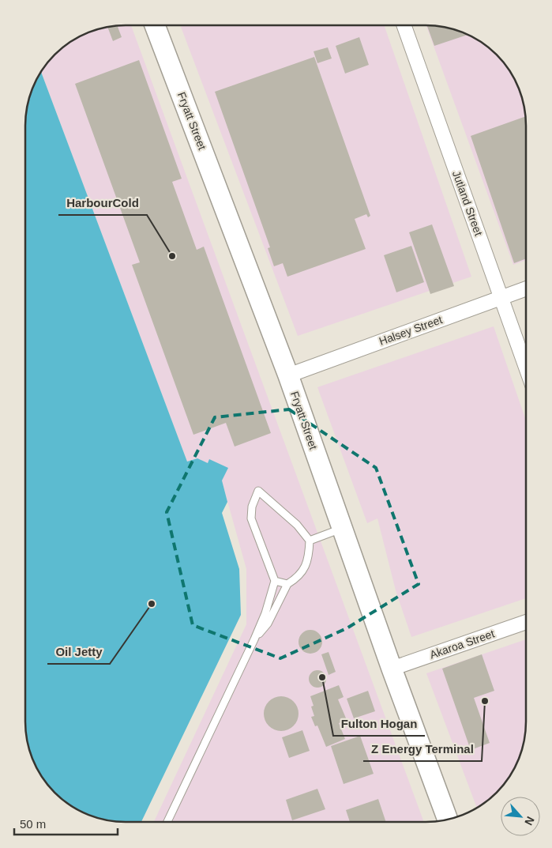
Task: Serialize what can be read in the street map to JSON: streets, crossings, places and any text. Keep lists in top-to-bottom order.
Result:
{
  "streets": {
    "street": [
      "Fryatt Street",
      "Jutland Street",
      "Halsey Street",
      "Akaroa Street"
    ]
  },
  "crossings": [
    ["Fryatt Street", "Halsey Street"],
    ["Fryatt Street", "Akaroa Street"],
    ["Jutland Street", "Halsey Street"]
  ],
  "places": [
    "HarbourCold",
    "Oil Jetty",
    "Fulton Hogan",
    "Z Energy Terminal"
  ],
  "scale_bar": "50 m",
  "north": "bottom right"
}
